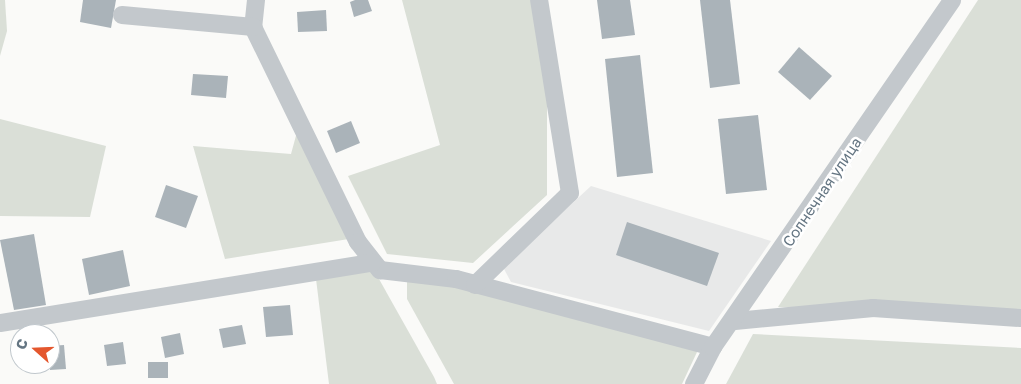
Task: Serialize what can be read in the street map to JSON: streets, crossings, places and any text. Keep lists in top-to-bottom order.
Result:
{
  "streets": {
    "street": ["Солнечная улица"]
  },
  "north": "left"
}
